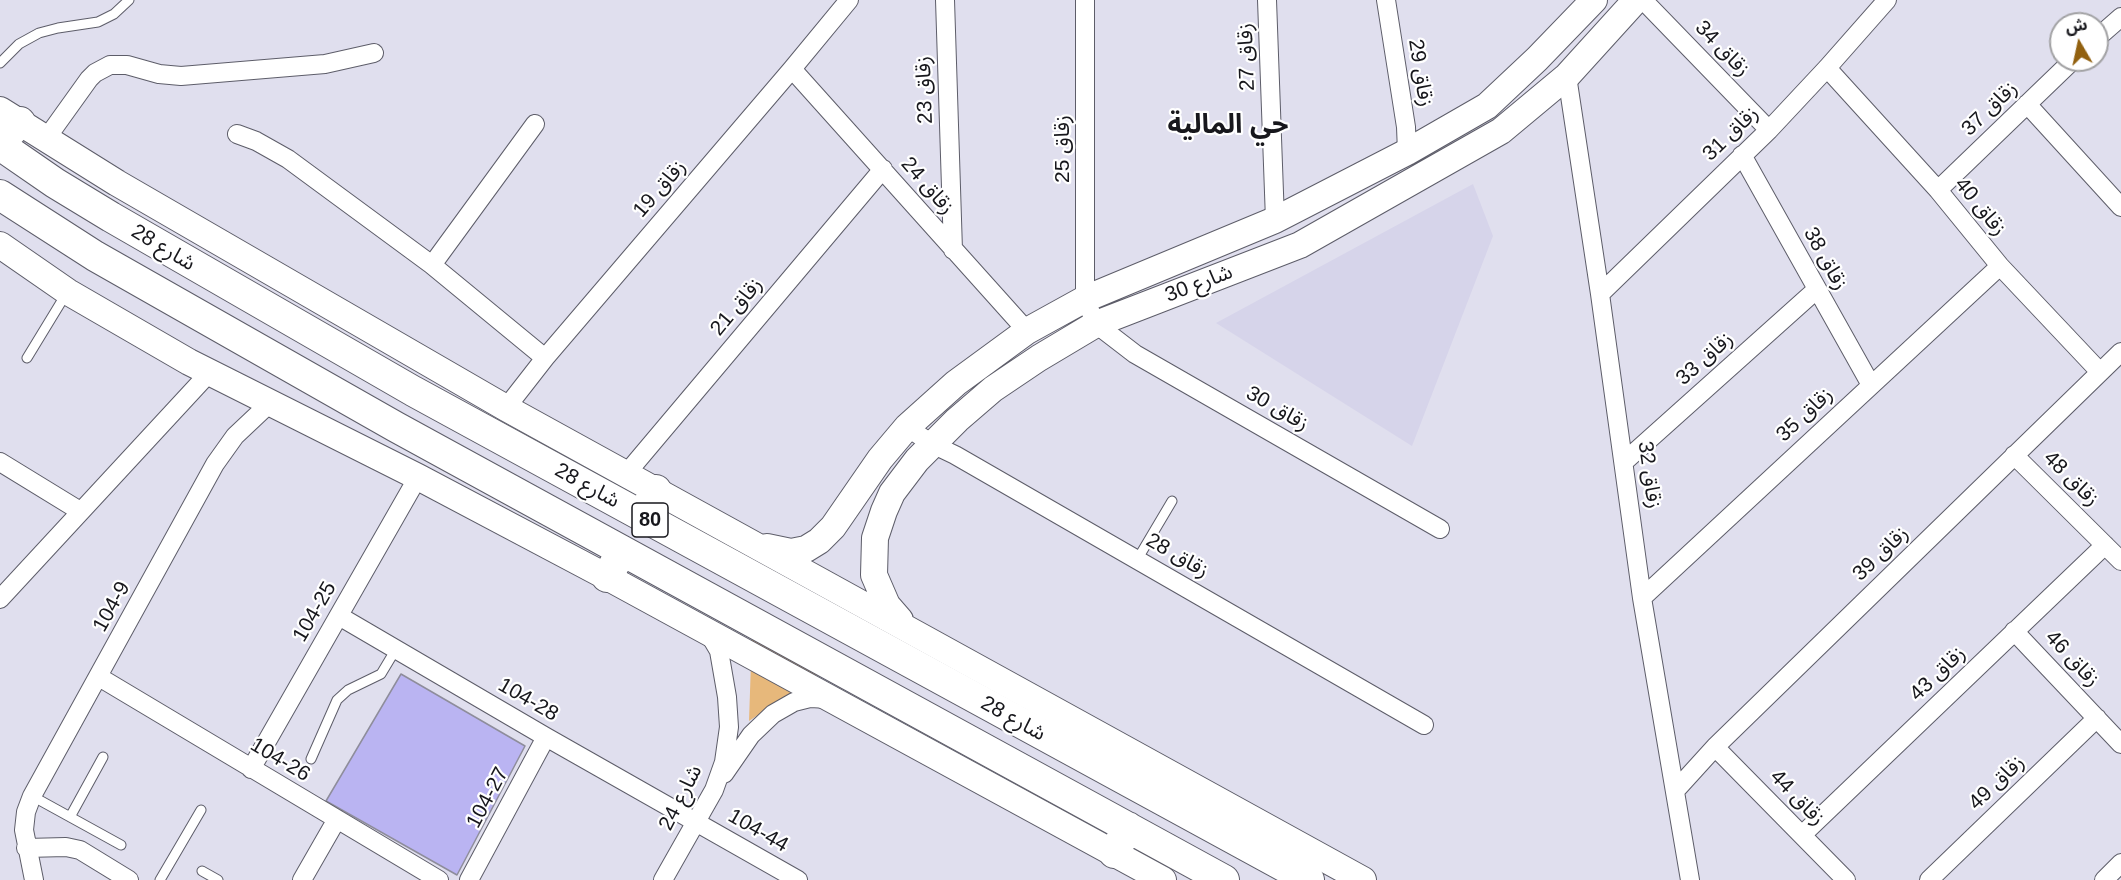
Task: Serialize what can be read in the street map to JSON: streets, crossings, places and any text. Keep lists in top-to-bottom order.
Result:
{
  "streets": {
    "highway": ["شارع 28", "80"],
    "main road": ["شارع 30"],
    "street": [
      "زقاق 34",
      "زقاق 27",
      "زقاق 29",
      "زقاق 23",
      "زقاق 37",
      "زقاق 31",
      "زقاق 25",
      "زقاق 24",
      "زقاق 19",
      "زقاق 40",
      "زقاق 38",
      "زقاق 21",
      "زقاق 33",
      "زقاق 30",
      "زقاق 35",
      "زقاق 32",
      "زقاق 48",
      "زقاق 39",
      "زقاق 28",
      "104-9",
      "104-25",
      "زقاق 46",
      "زقاق 43",
      "104-28",
      "104-26",
      "زقاق 49",
      "104-27",
      "شارع 24",
      "زقاق 44",
      "104-44"
    ]
  },
  "crossings": [
    ["زقاق 34", "زقاق 31"],
    ["زقاق 27", "شارع 30"],
    ["زقاق 29", "شارع 30"],
    ["زقاق 23", "زقاق 24"],
    ["زقاق 37", "زقاق 40"],
    ["زقاق 31", "زقاق 40"],
    ["زقاق 31", "زقاق 38"],
    ["زقاق 31", "زقاق 32"],
    ["زقاق 25", "شارع 30"],
    ["زقاق 24", "زقاق 19"],
    ["زقاق 24", "شارع 30"],
    ["زقاق 24", "زقاق 21"],
    ["زقاق 40", "زقاق 35"],
    ["زقاق 40", "زقاق 39"],
    ["زقاق 38", "زقاق 33"],
    ["زقاق 38", "زقاق 35"],
    ["شارع 30", "زقاق 30"],
    ["شارع 30", "زقاق 32"],
    ["شارع 30", "زقاق 28"],
    ["زقاق 33", "زقاق 32"],
    ["زقاق 35", "زقاق 32"],
    ["زقاق 32", "زقاق 39"],
    ["زقاق 48", "زقاق 39"],
    ["زقاق 48", "زقاق 43"],
    ["زقاق 39", "زقاق 44"],
    ["104-9", "104-26"],
    ["104-25", "104-28"],
    ["104-25", "104-26"],
    ["زقاق 46", "زقاق 43"],
    ["زقاق 46", "زقاق 49"],
    ["زقاق 43", "زقاق 44"],
    ["104-28", "104-27"],
    ["104-28", "شارع 24"],
    ["104-28", "104-44"],
    ["شارع 24", "104-44"]
  ],
  "districts": ["حي المالية"],
  "north": "top"
}
